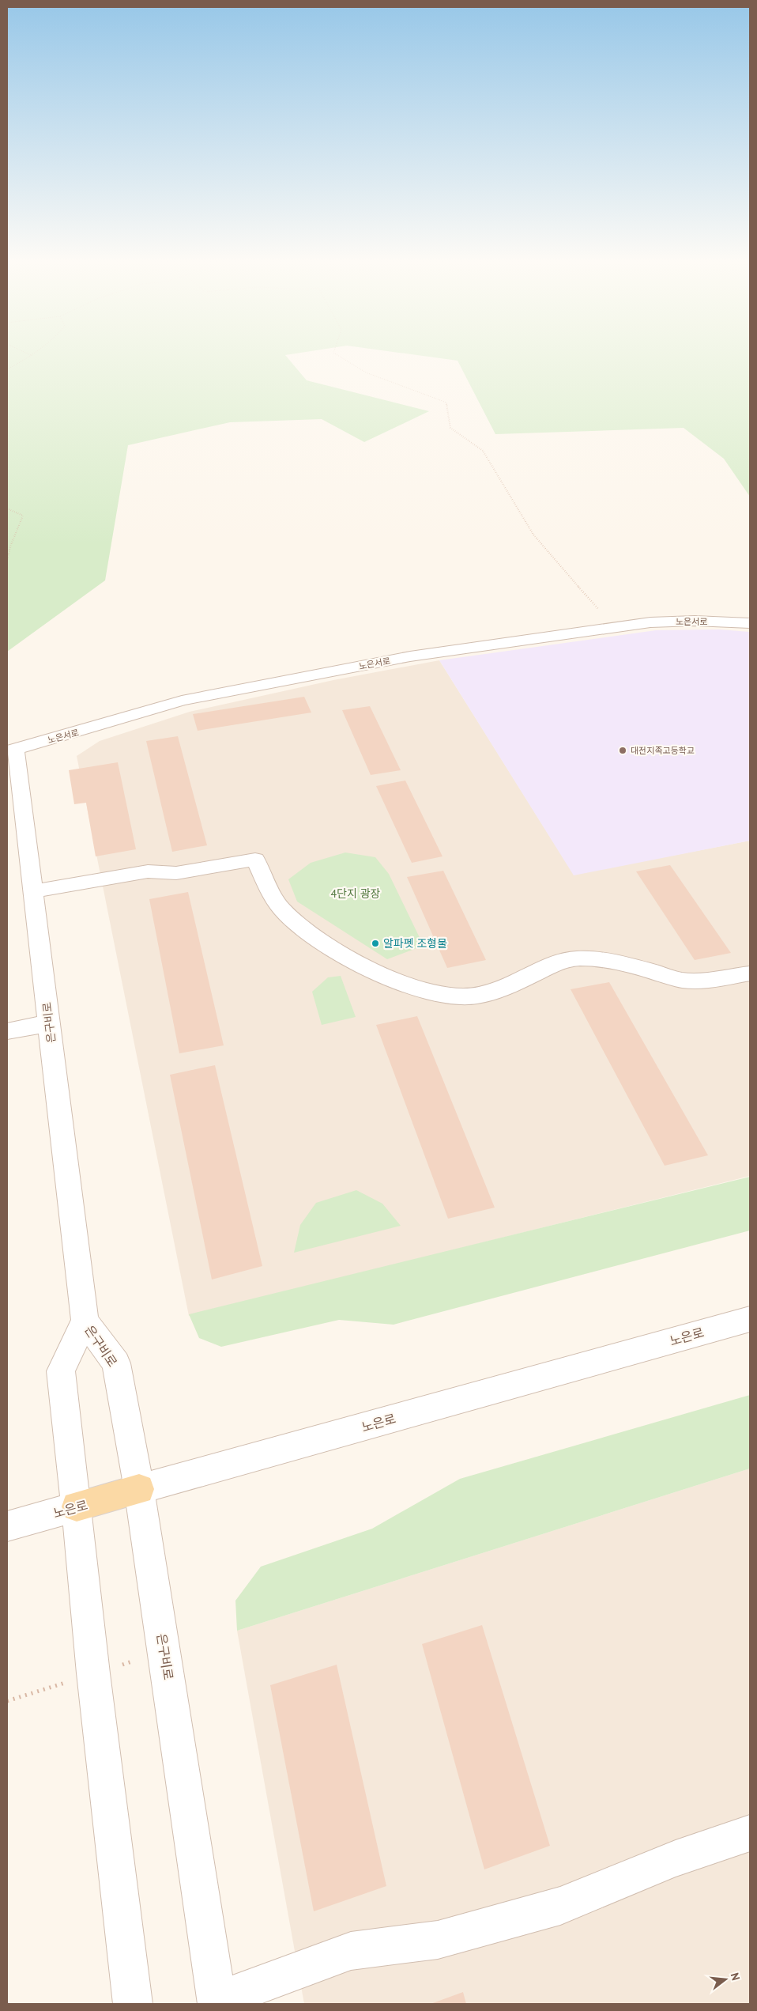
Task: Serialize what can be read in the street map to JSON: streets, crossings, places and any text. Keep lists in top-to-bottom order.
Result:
{
  "streets": {
    "main road": ["노은로"],
    "street": ["노은서로", "은구비로"]
  },
  "crossings": [
    ["노은서로", "은구비로"],
    ["은구비로", "노은로"]
  ],
  "parks": ["4단지 광장"],
  "places": ["대전지족고등학교", "알파펫 조형물"],
  "north": "right"
}
